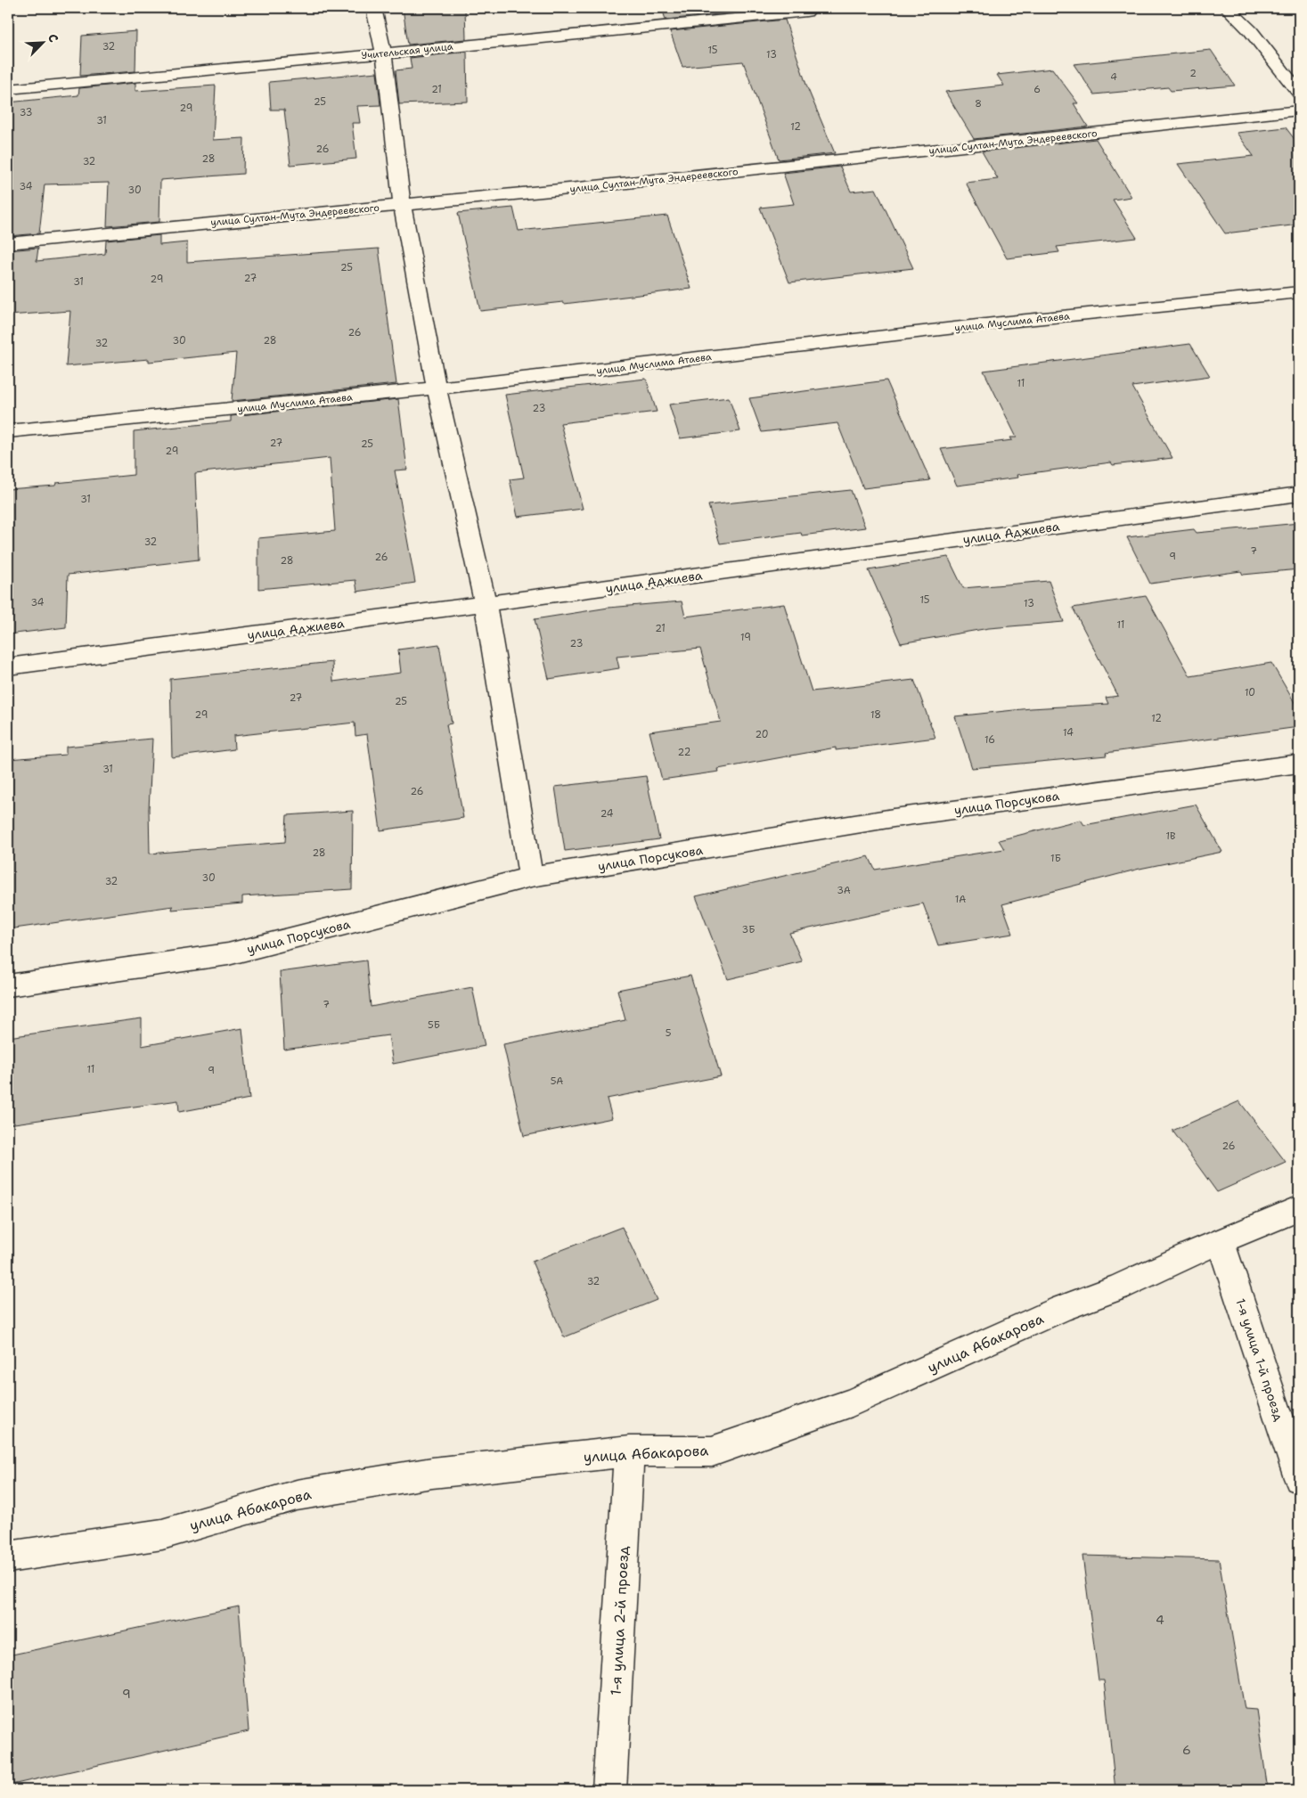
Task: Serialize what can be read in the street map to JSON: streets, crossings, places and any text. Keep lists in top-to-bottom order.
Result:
{
  "streets": {
    "street": [
      "Учительская улица",
      "улица Султан-Мута Эндереевского",
      "улица Муслима Атаева",
      "улица Аджиева",
      "улица Порсукова",
      "улица Абакарова",
      "1-я улица 1-й проезд",
      "1-я улица 2-й проезд"
    ]
  },
  "crossings": [
    ["улица Абакарова", "1-я улица 1-й проезд"],
    ["улица Абакарова", "1-я улица 2-й проезд"]
  ],
  "house_numbers": [
    "32",
    "15",
    "13",
    "2",
    "4",
    "21",
    "6",
    "25",
    "8",
    "29",
    "33",
    "31",
    "12",
    "26",
    "28",
    "32",
    "34",
    "30",
    "25",
    "27",
    "29",
    "31",
    "26",
    "30",
    "28",
    "32",
    "11",
    "23",
    "27",
    "25",
    "29",
    "31",
    "32",
    "7",
    "9",
    "26",
    "28",
    "15",
    "34",
    "13",
    "11",
    "21",
    "19",
    "23",
    "10",
    "27",
    "25",
    "29",
    "18",
    "12",
    "14",
    "20",
    "16",
    "22",
    "31",
    "26",
    "24",
    "1В",
    "28",
    "1Б",
    "30",
    "32",
    "3А",
    "1А",
    "3Б",
    "7",
    "5Б",
    "5",
    "11",
    "9",
    "5А",
    "26",
    "32",
    "4",
    "9",
    "6"
  ],
  "north": "top right"
}
